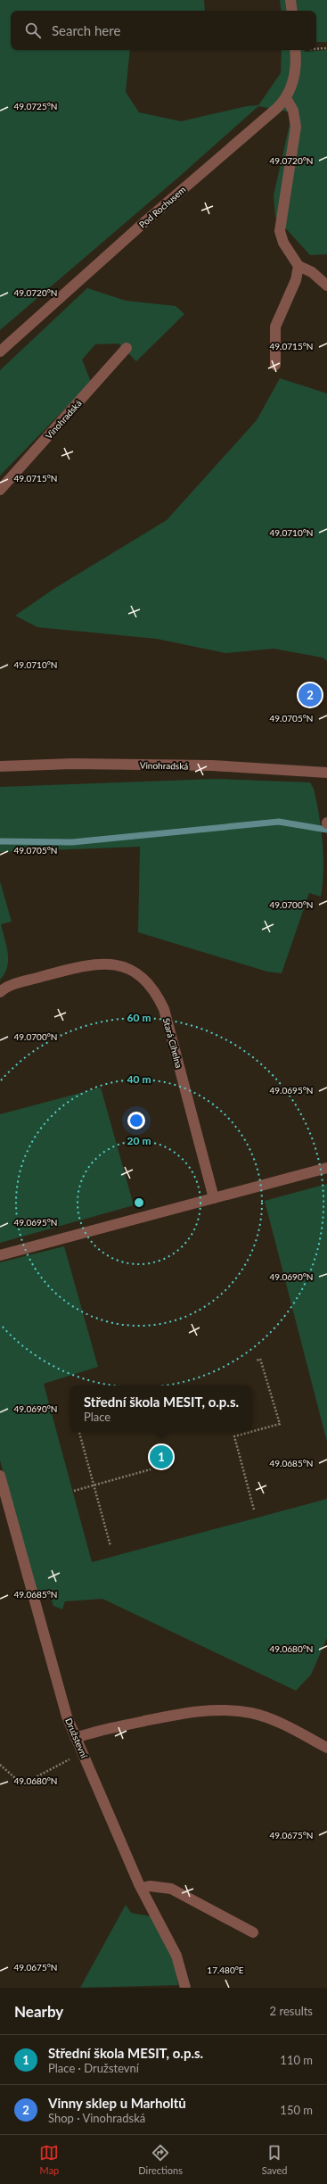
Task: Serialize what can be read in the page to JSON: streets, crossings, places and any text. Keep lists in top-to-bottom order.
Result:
{
  "streets": {
    "street": [
      "Pod Rochusem",
      "Vinohradská",
      "Stará Cihelna",
      "Družstevní"
    ]
  },
  "page": {
    "search": "Search here",
    "pins": ["2", "1"],
    "popup": ["Střední škola MESIT, o.p.s.", "Place"],
    "heading": ["Nearby", "2 results"],
    "list": [
      {
        "mark": "1",
        "name": "Střední škola MESIT, o.p.s.",
        "note": "Place · Družstevní",
        "value": "110 m"
      },
      {
        "mark": "2",
        "name": "Vinny sklep u Marholtů",
        "note": "Shop · Vinohradská",
        "value": "150 m"
      }
    ],
    "nav": ["Map", "Directions", "Saved"]
  },
  "coordinates": [
    "49.0725°N",
    "49.0720°N",
    "49.0715°N",
    "49.0710°N",
    "49.0705°N",
    "49.0700°N",
    "49.0695°N",
    "49.0690°N",
    "49.0685°N",
    "49.0680°N",
    "49.0675°N",
    "17.480°E"
  ],
  "rings": ["60 m", "40 m", "20 m"]
}
